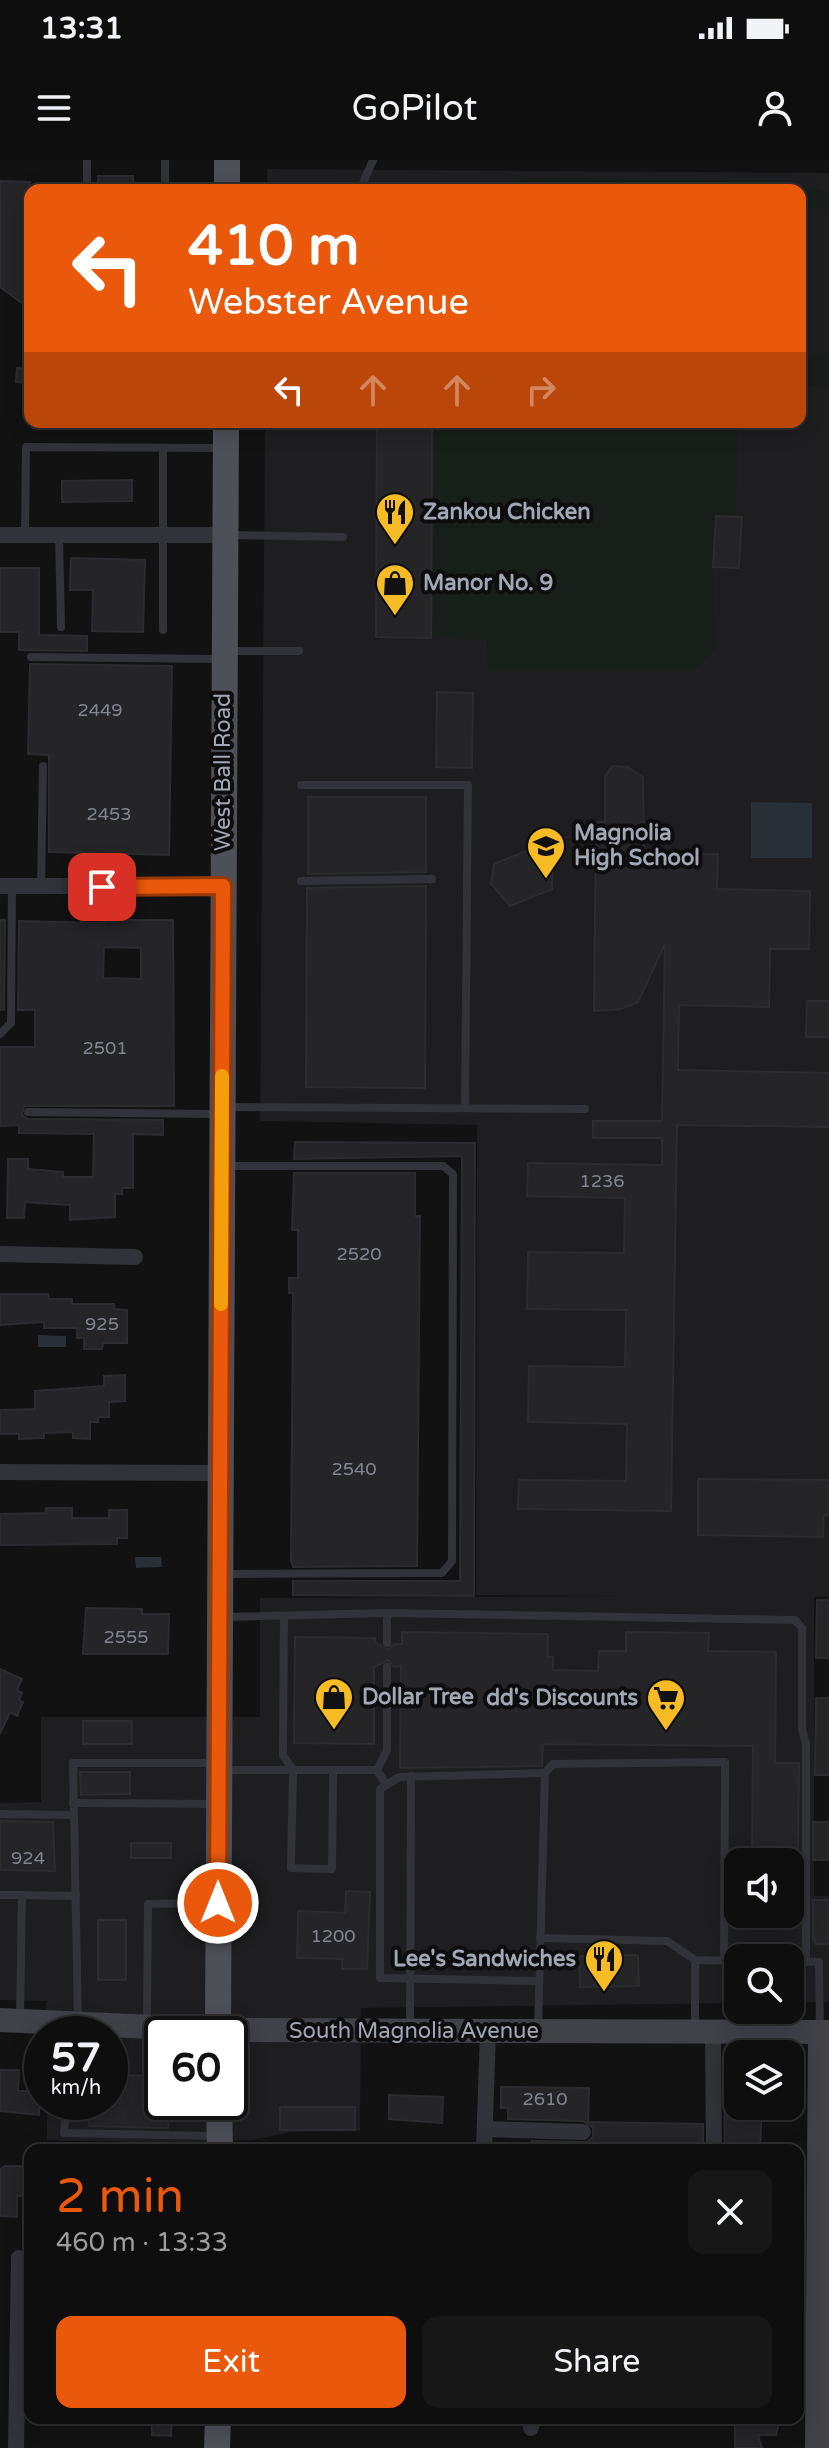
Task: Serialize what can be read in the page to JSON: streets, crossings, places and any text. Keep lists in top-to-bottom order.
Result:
{
  "streets": {
    "main road": ["West Ball Road", "South Magnolia Avenue"]
  },
  "places": {
    "restaurant": ["Zankou Chicken", "Lee's Sandwiches"],
    "shop": ["Manor No. 9", "Dollar Tree"],
    "school or university": ["Magnolia High School"],
    "supermarket": ["dd's Discounts"]
  },
  "house_numbers": [
    "2449",
    "2453",
    "2501",
    "1236",
    "2520",
    "925",
    "2540",
    "2555",
    "924",
    "1200",
    "2610"
  ],
  "page": {
    "status": "13:31",
    "header": "GoPilot",
    "turn": ["410 m", "Webster Avenue"],
    "speed": "57 km/h",
    "limit": "60",
    "heading": ["2 min", "460 m · 13:33"],
    "buttons": ["Exit", "Share"]
  }
}
